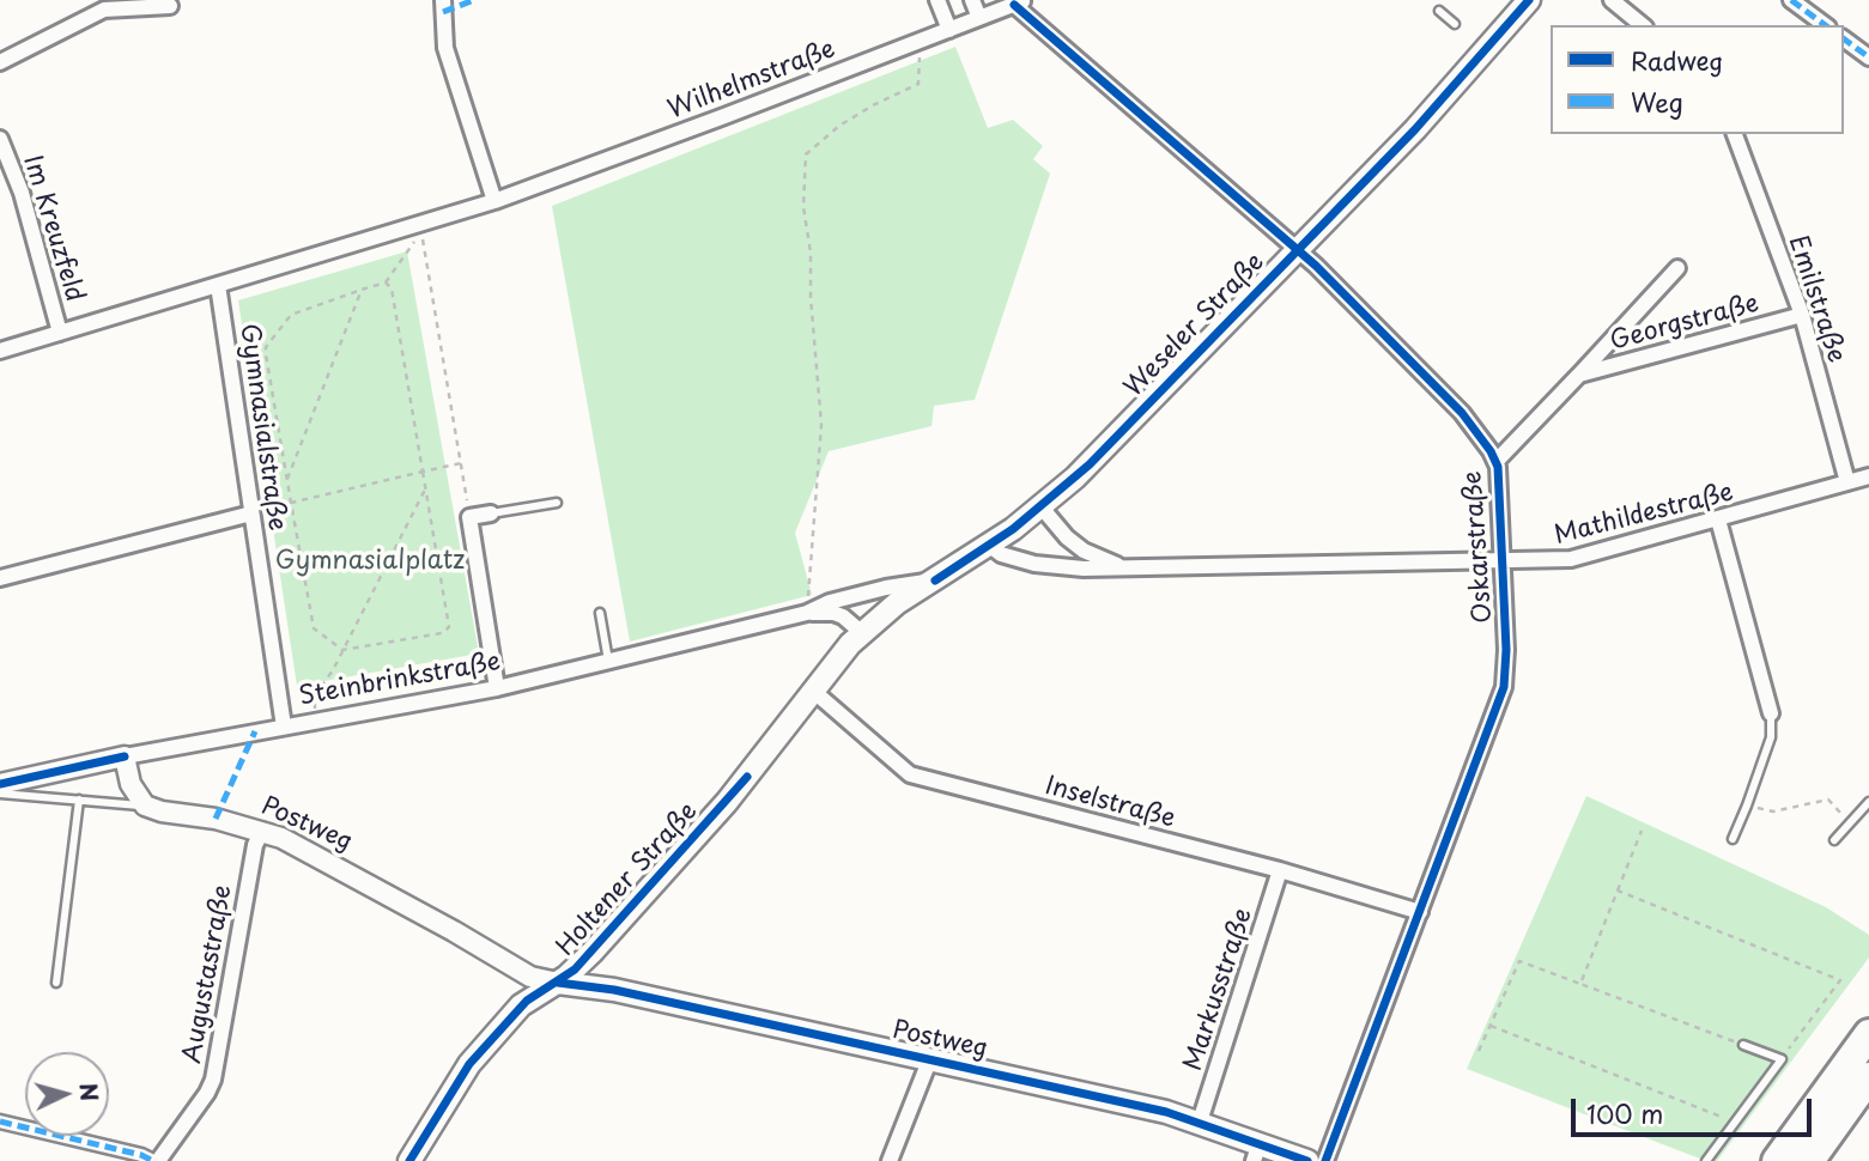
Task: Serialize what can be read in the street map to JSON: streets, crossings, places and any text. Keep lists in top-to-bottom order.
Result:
{
  "streets": {
    "main road": ["Weseler Straße", "Postweg", "Holtener Straße"],
    "street": [
      "Wilhelmstraße",
      "Im Kreuzfeld",
      "Emilstraße",
      "Georgstraße",
      "Gymnasialstraße",
      "Mathildestraße",
      "Oskarstraße",
      "Steinbrinkstraße",
      "Inselstraße",
      "Augustastraße",
      "Markusstraße"
    ]
  },
  "crossings": [
    ["Wilhelmstraße", "Im Kreuzfeld"],
    ["Wilhelmstraße", "Gymnasialstraße"],
    ["Wilhelmstraße", "Oskarstraße"],
    ["Emilstraße", "Georgstraße"],
    ["Emilstraße", "Mathildestraße"],
    ["Georgstraße", "Oskarstraße"],
    ["Weseler Straße", "Mathildestraße"],
    ["Weseler Straße", "Oskarstraße"],
    ["Weseler Straße", "Steinbrinkstraße"],
    ["Weseler Straße", "Holtener Straße"],
    ["Gymnasialstraße", "Steinbrinkstraße"],
    ["Mathildestraße", "Oskarstraße"],
    ["Oskarstraße", "Inselstraße"],
    ["Steinbrinkstraße", "Holtener Straße"],
    ["Inselstraße", "Holtener Straße"],
    ["Inselstraße", "Markusstraße"],
    ["Postweg", "Holtener Straße"],
    ["Postweg", "Augustastraße"],
    ["Postweg", "Markusstraße"]
  ],
  "parks": ["Gymnasialplatz"],
  "legend": ["Radweg", "Weg"],
  "scale_bar": "100 m",
  "north": "right"
}
